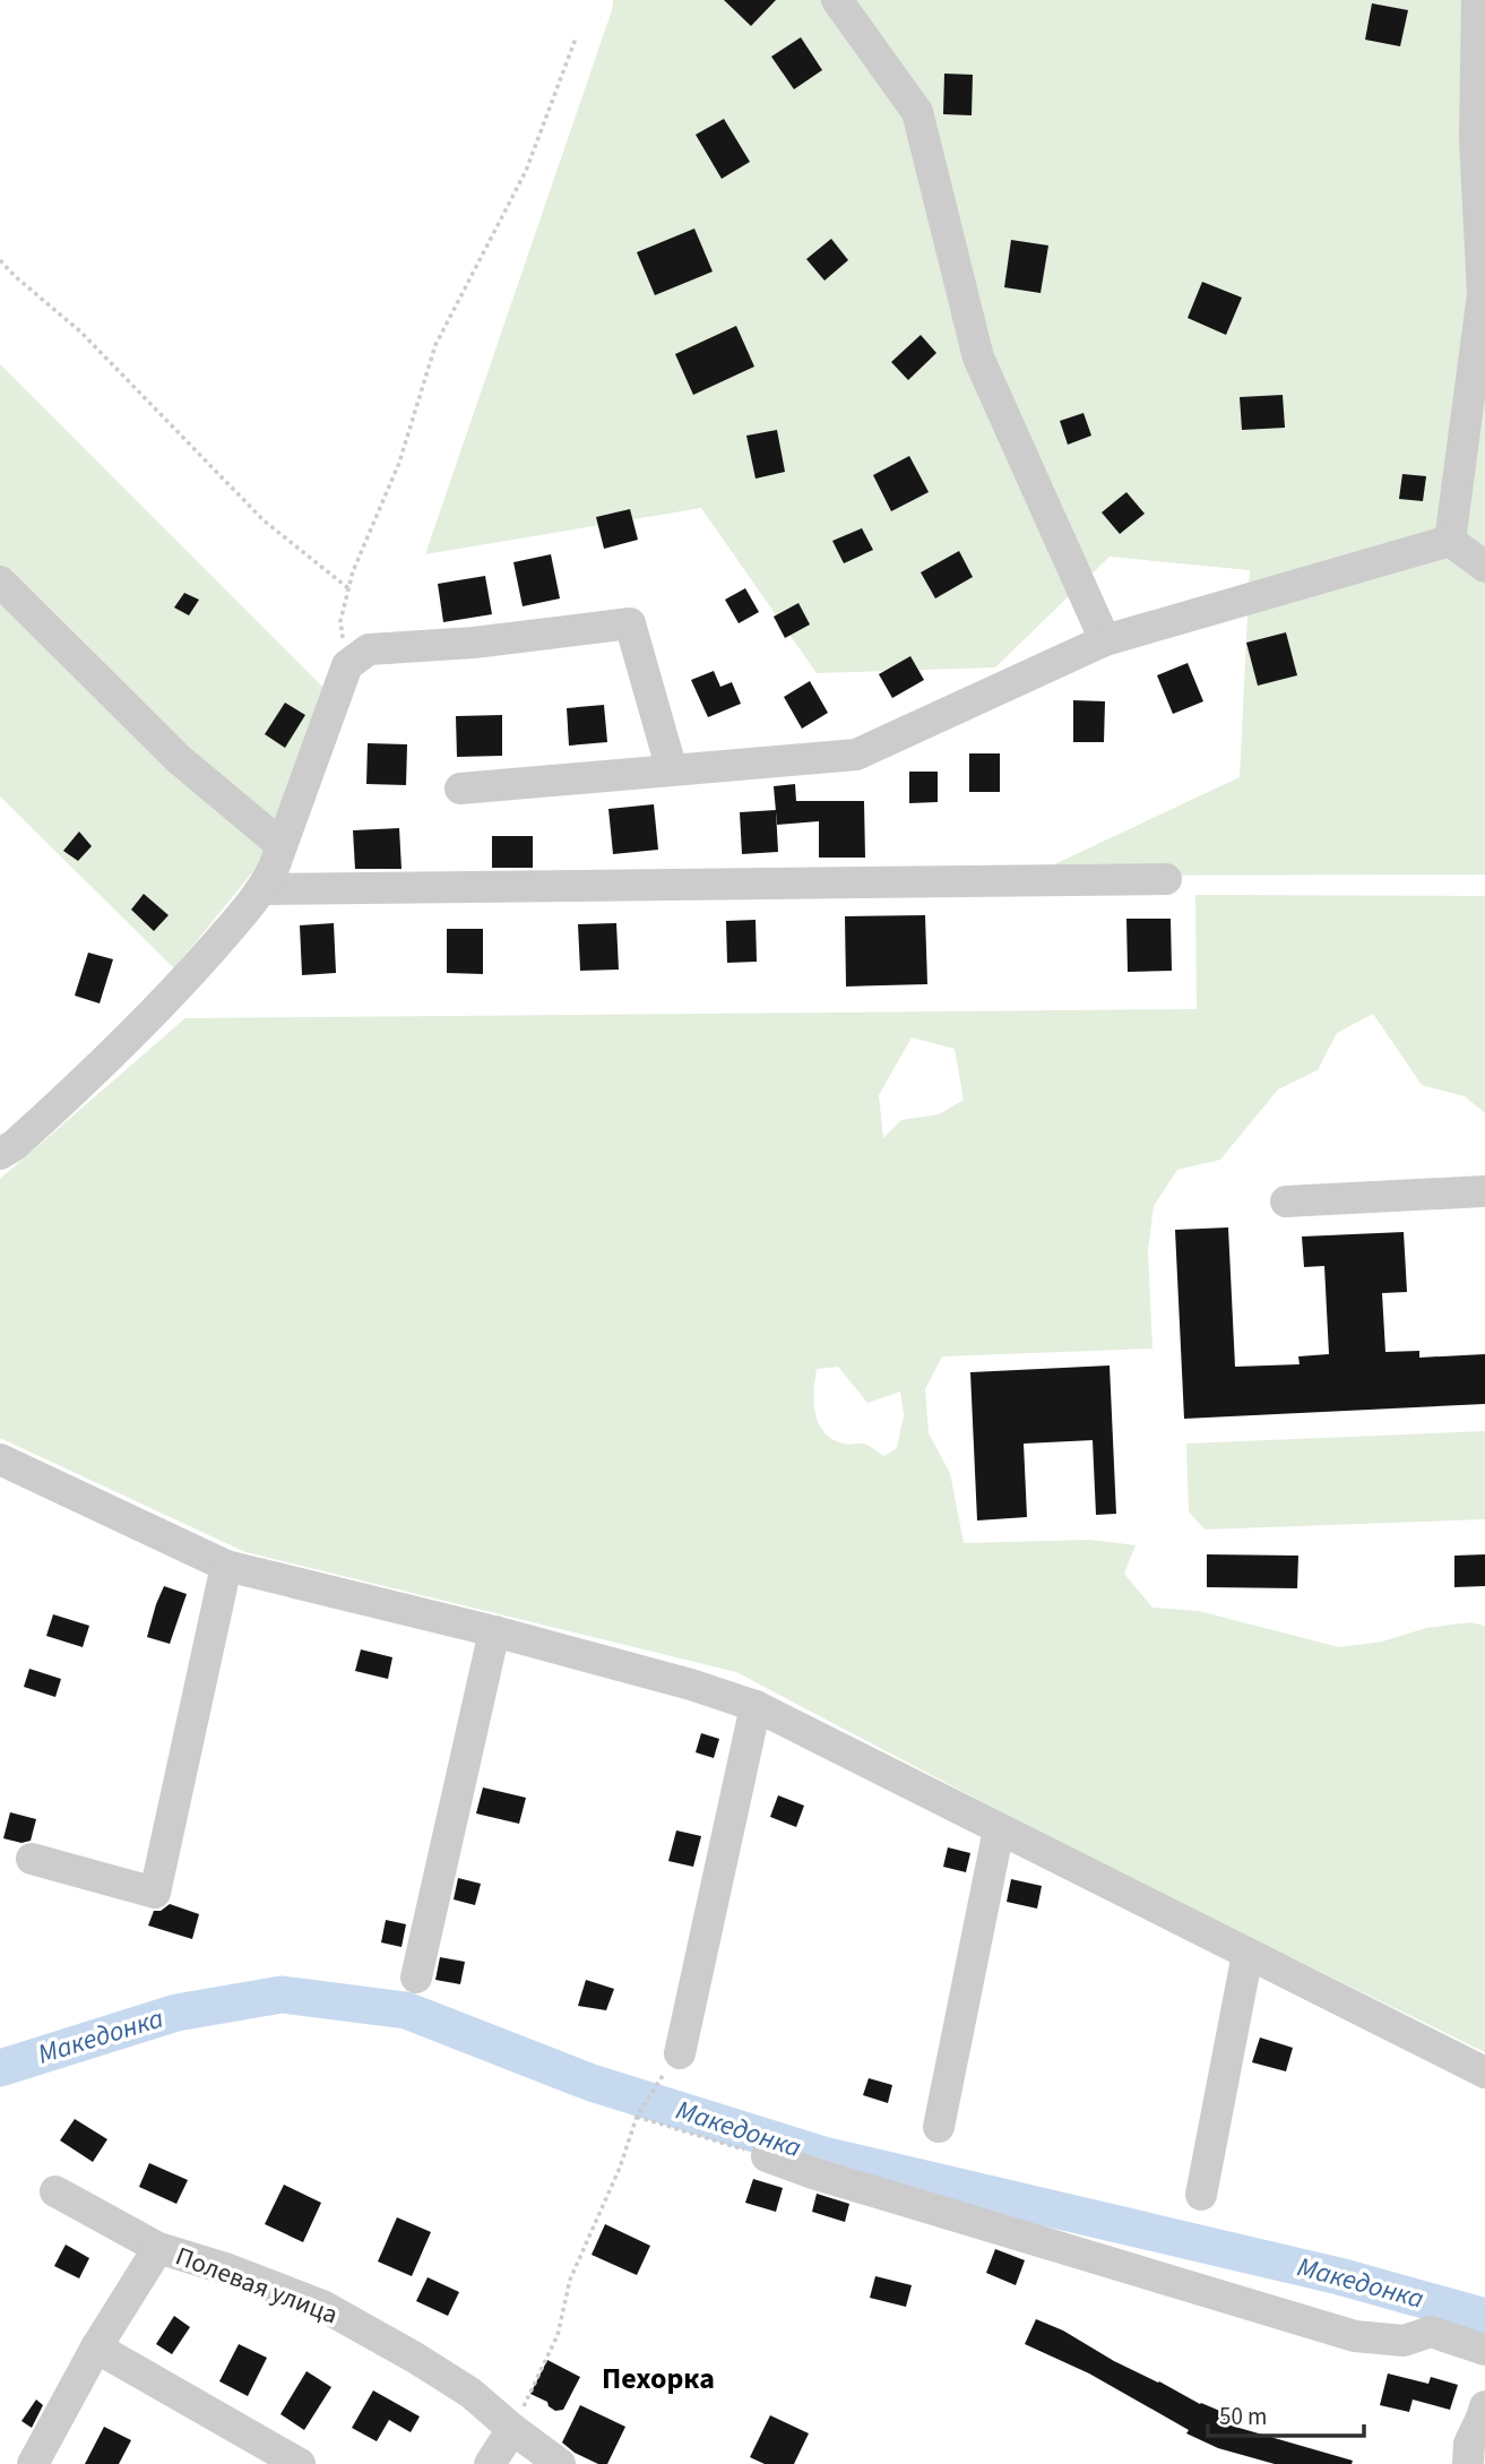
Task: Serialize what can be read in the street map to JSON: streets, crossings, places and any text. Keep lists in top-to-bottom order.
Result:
{
  "streets": {
    "street": ["Полевая улица"]
  },
  "districts": ["Пехорка"],
  "water": ["Македонка"],
  "scale_bar": "50 m"
}
